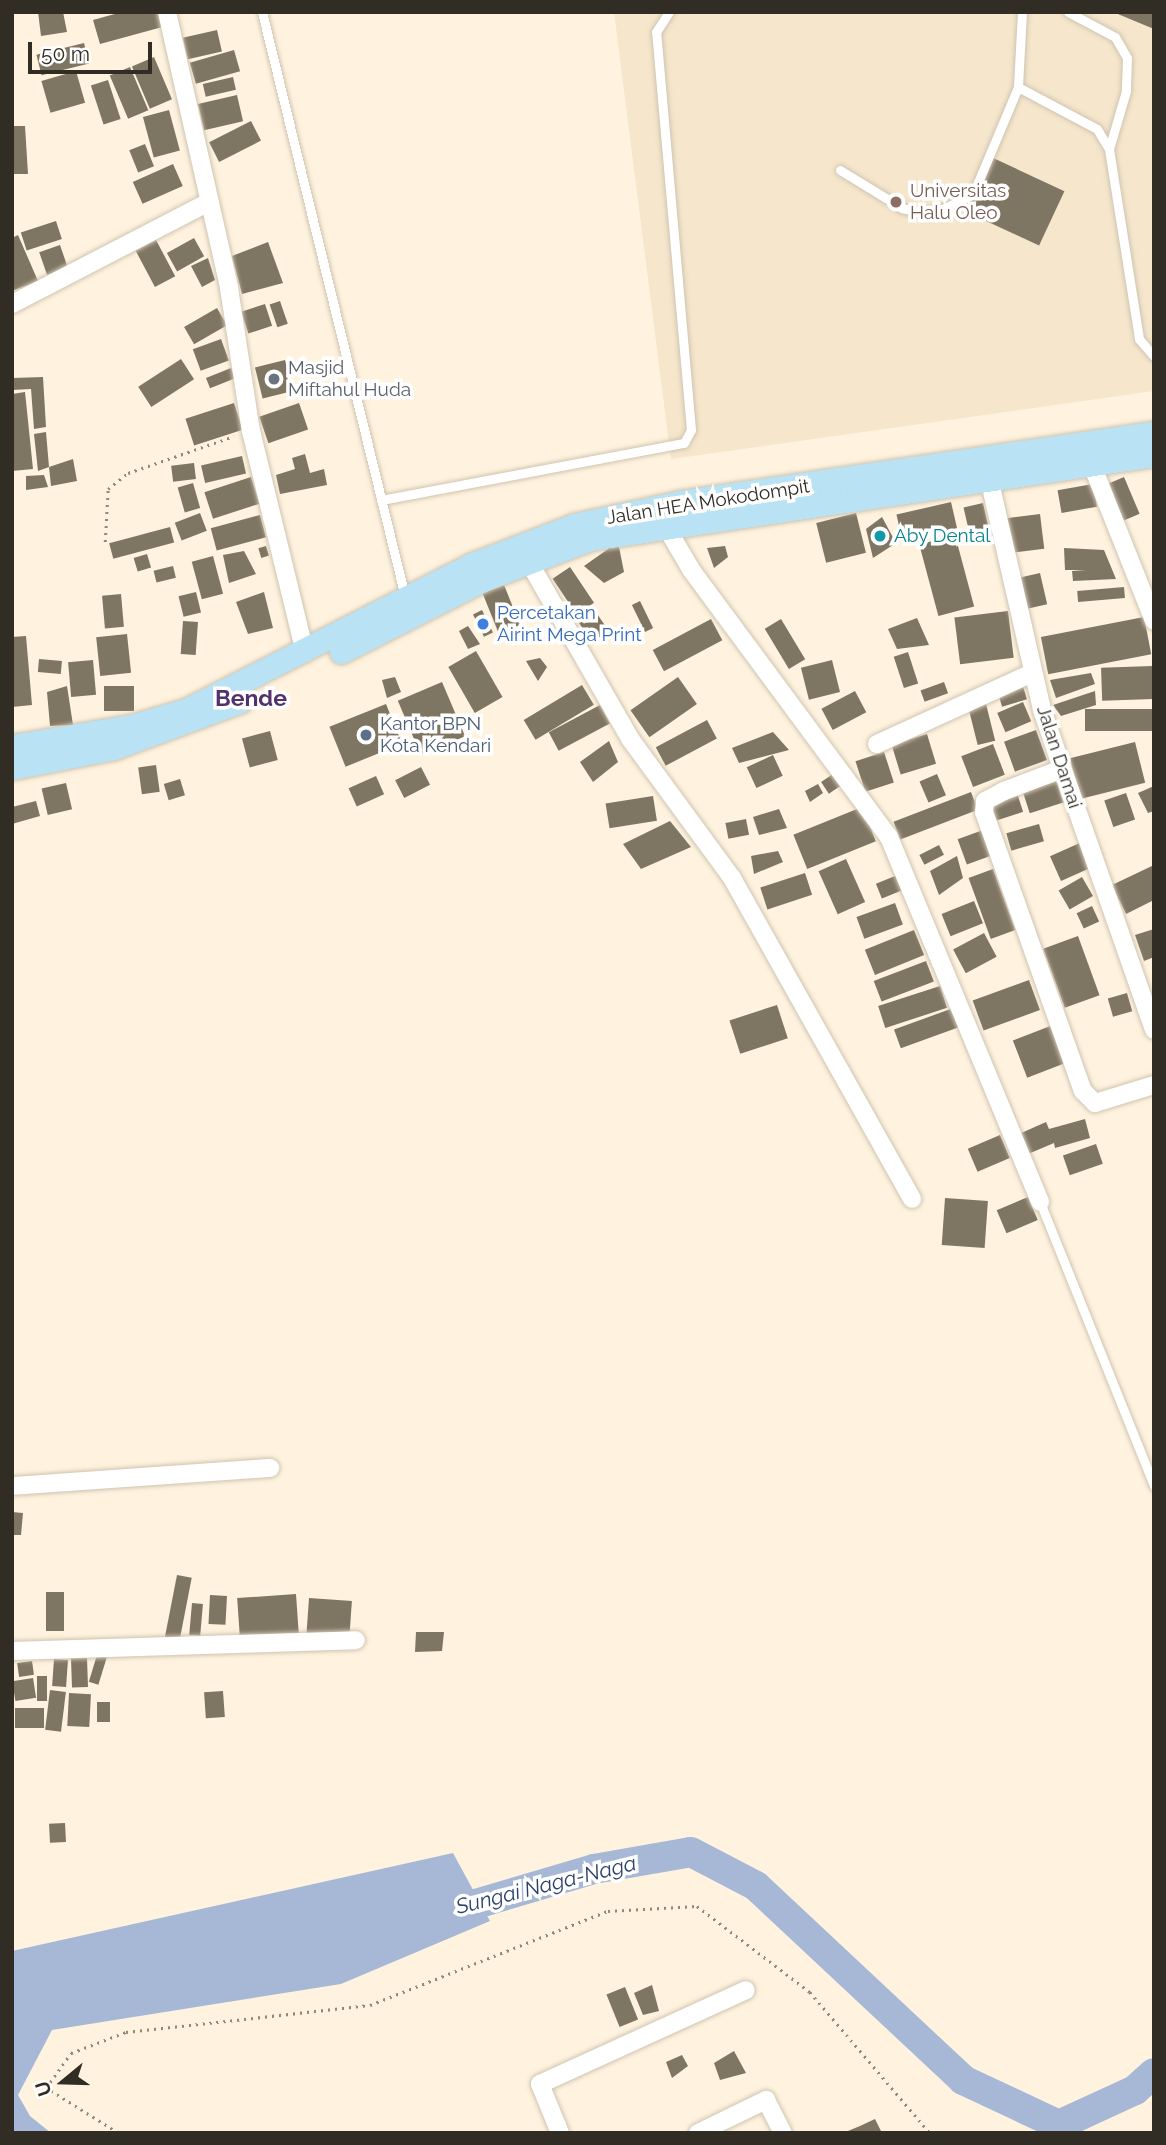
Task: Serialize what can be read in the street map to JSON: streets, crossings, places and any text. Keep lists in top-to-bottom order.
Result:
{
  "streets": {
    "street": ["Jalan HEA Mokodompit", "Jalan Damai"]
  },
  "crossings": [
    ["Jalan HEA Mokodompit", "Jalan Damai"]
  ],
  "districts": ["Bende"],
  "water": ["Sungai Naga-Naga"],
  "places": [
    "Universitas Halu Oleo",
    "Masjid Miftahul Huda",
    "Aby Dental",
    "Percetakan Airint Mega Print",
    "Kantor BPN Kota Kendari"
  ],
  "scale_bar": "50 m",
  "north": "left"
}
